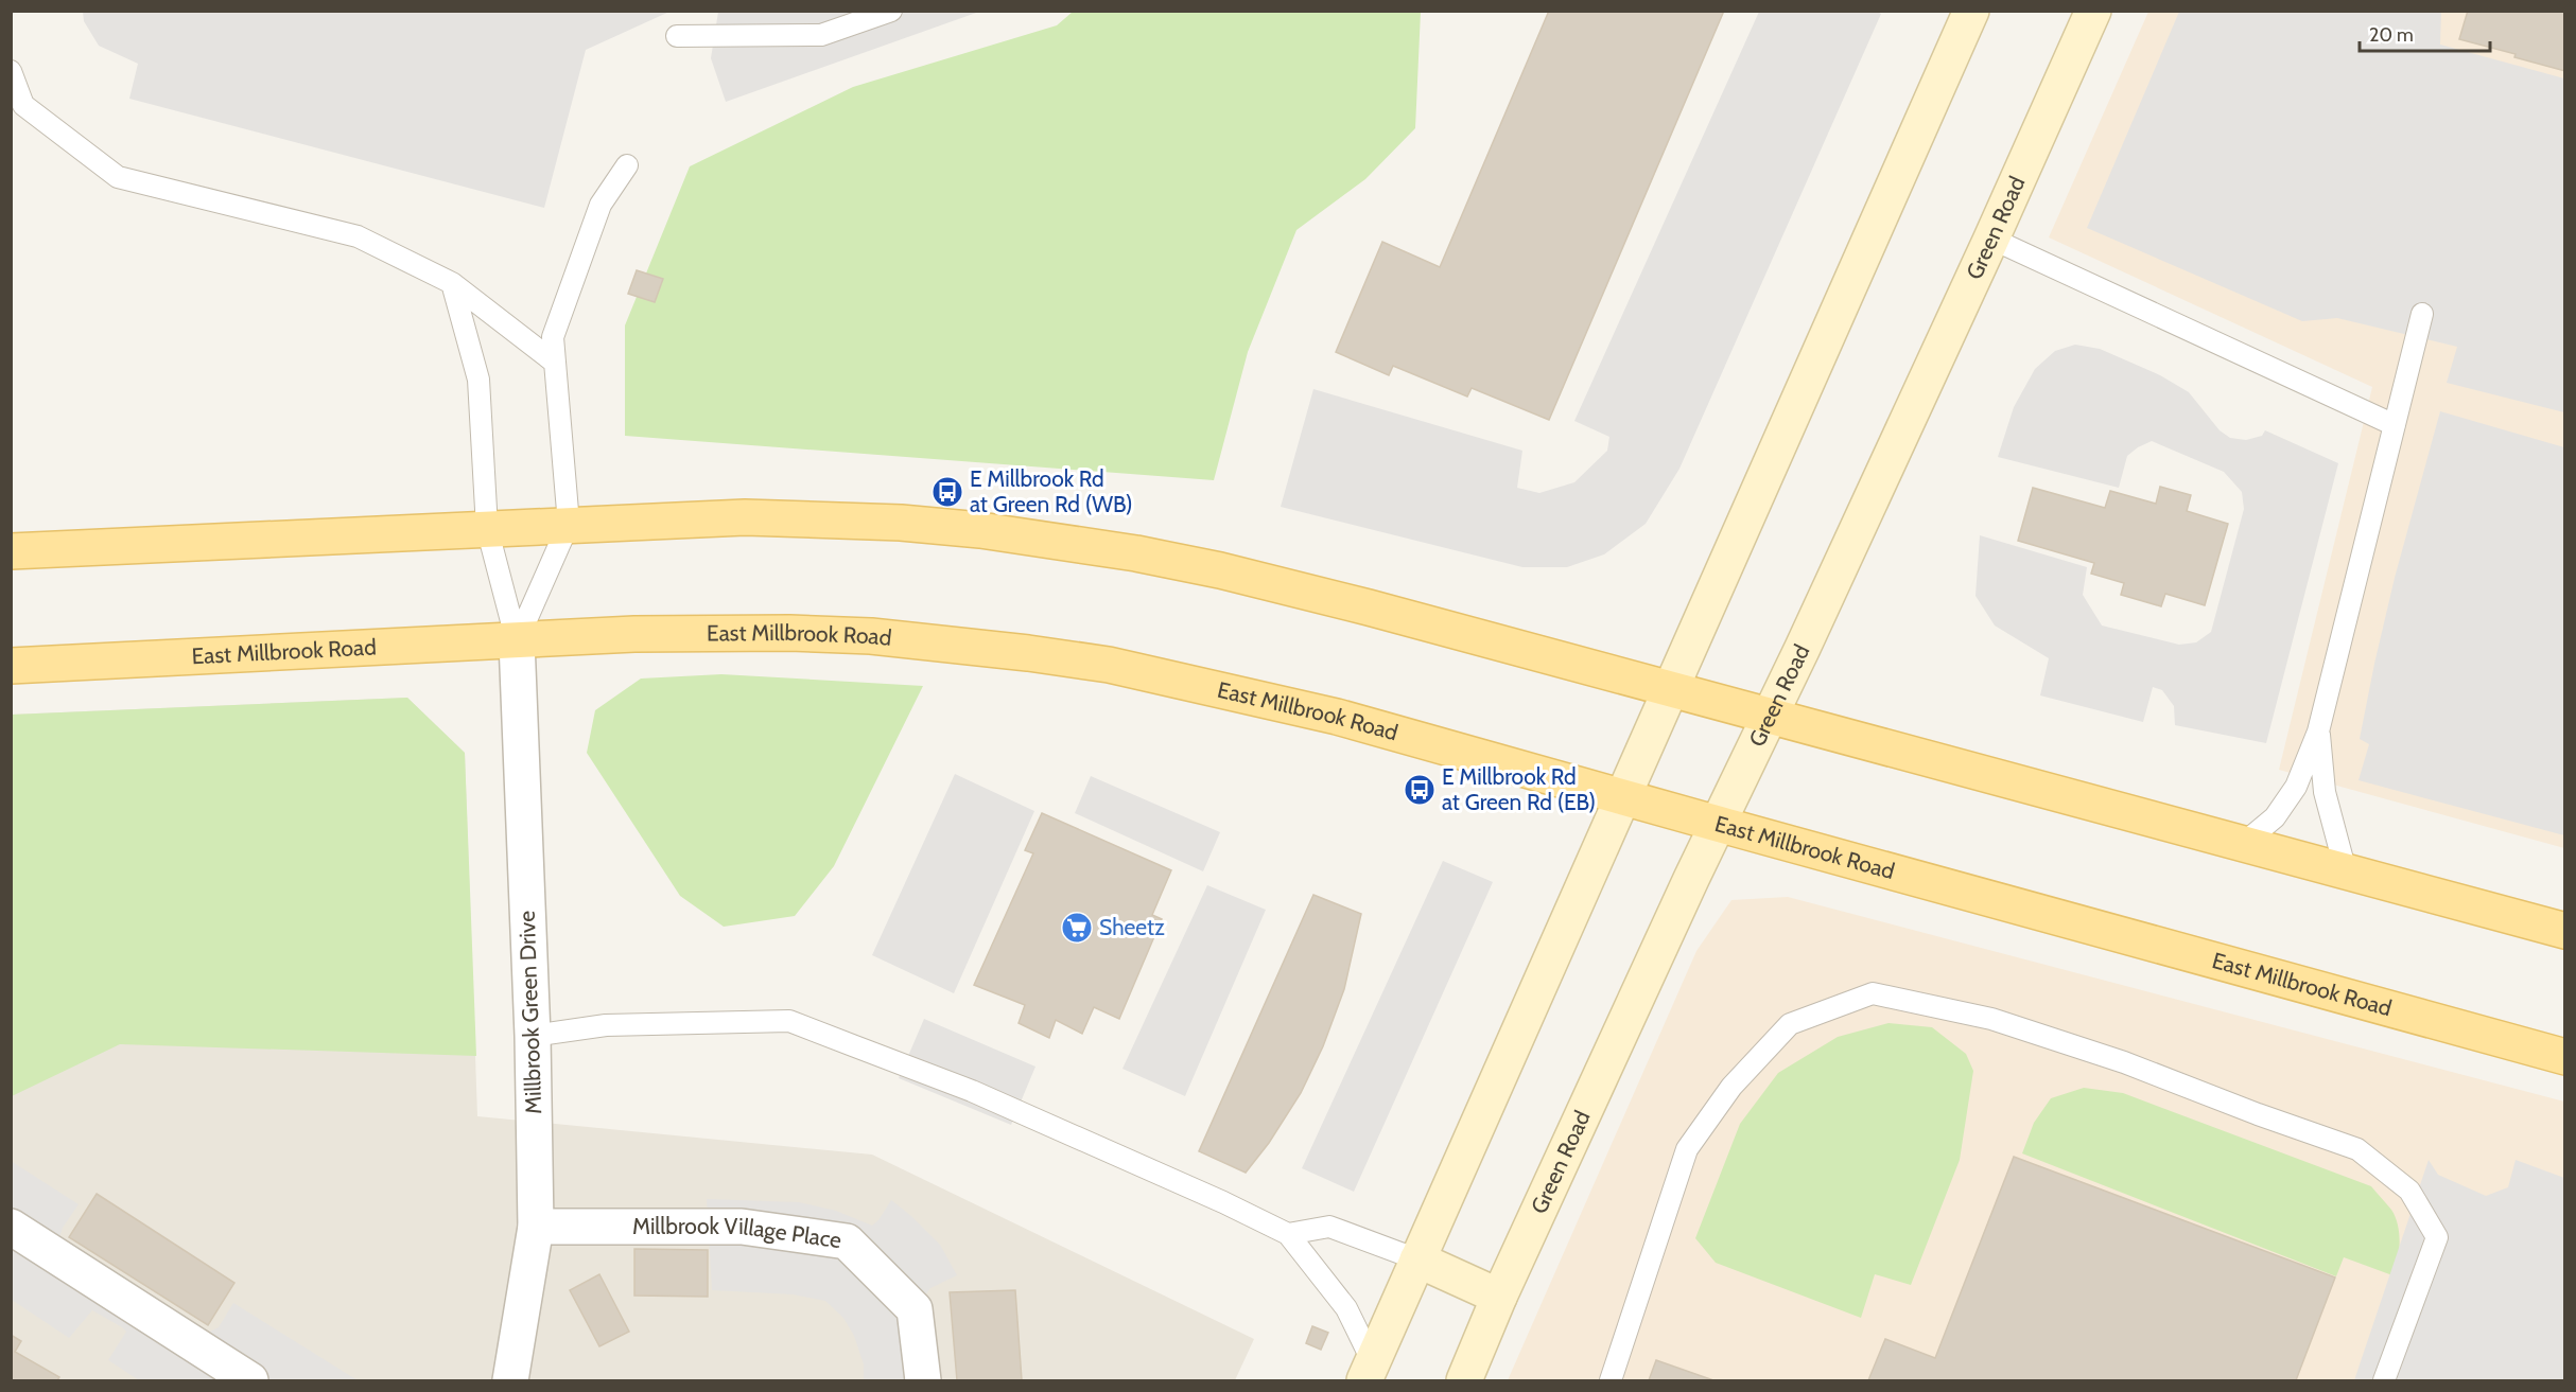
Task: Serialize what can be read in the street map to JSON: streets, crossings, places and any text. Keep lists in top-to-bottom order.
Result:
{
  "streets": {
    "main road": ["East Millbrook Road"],
    "street": ["Green Road", "Millbrook Green Drive", "Millbrook Village Place"]
  },
  "crossings": [
    ["Green Road", "East Millbrook Road"],
    ["East Millbrook Road", "Millbrook Green Drive"],
    ["Millbrook Green Drive", "Millbrook Village Place"]
  ],
  "places": {
    "bus stop": ["E Millbrook Rd at Green Rd (WB)", "E Millbrook Rd at Green Rd (EB)"],
    "supermarket": ["Sheetz"]
  },
  "scale_bar": "20 m"
}
